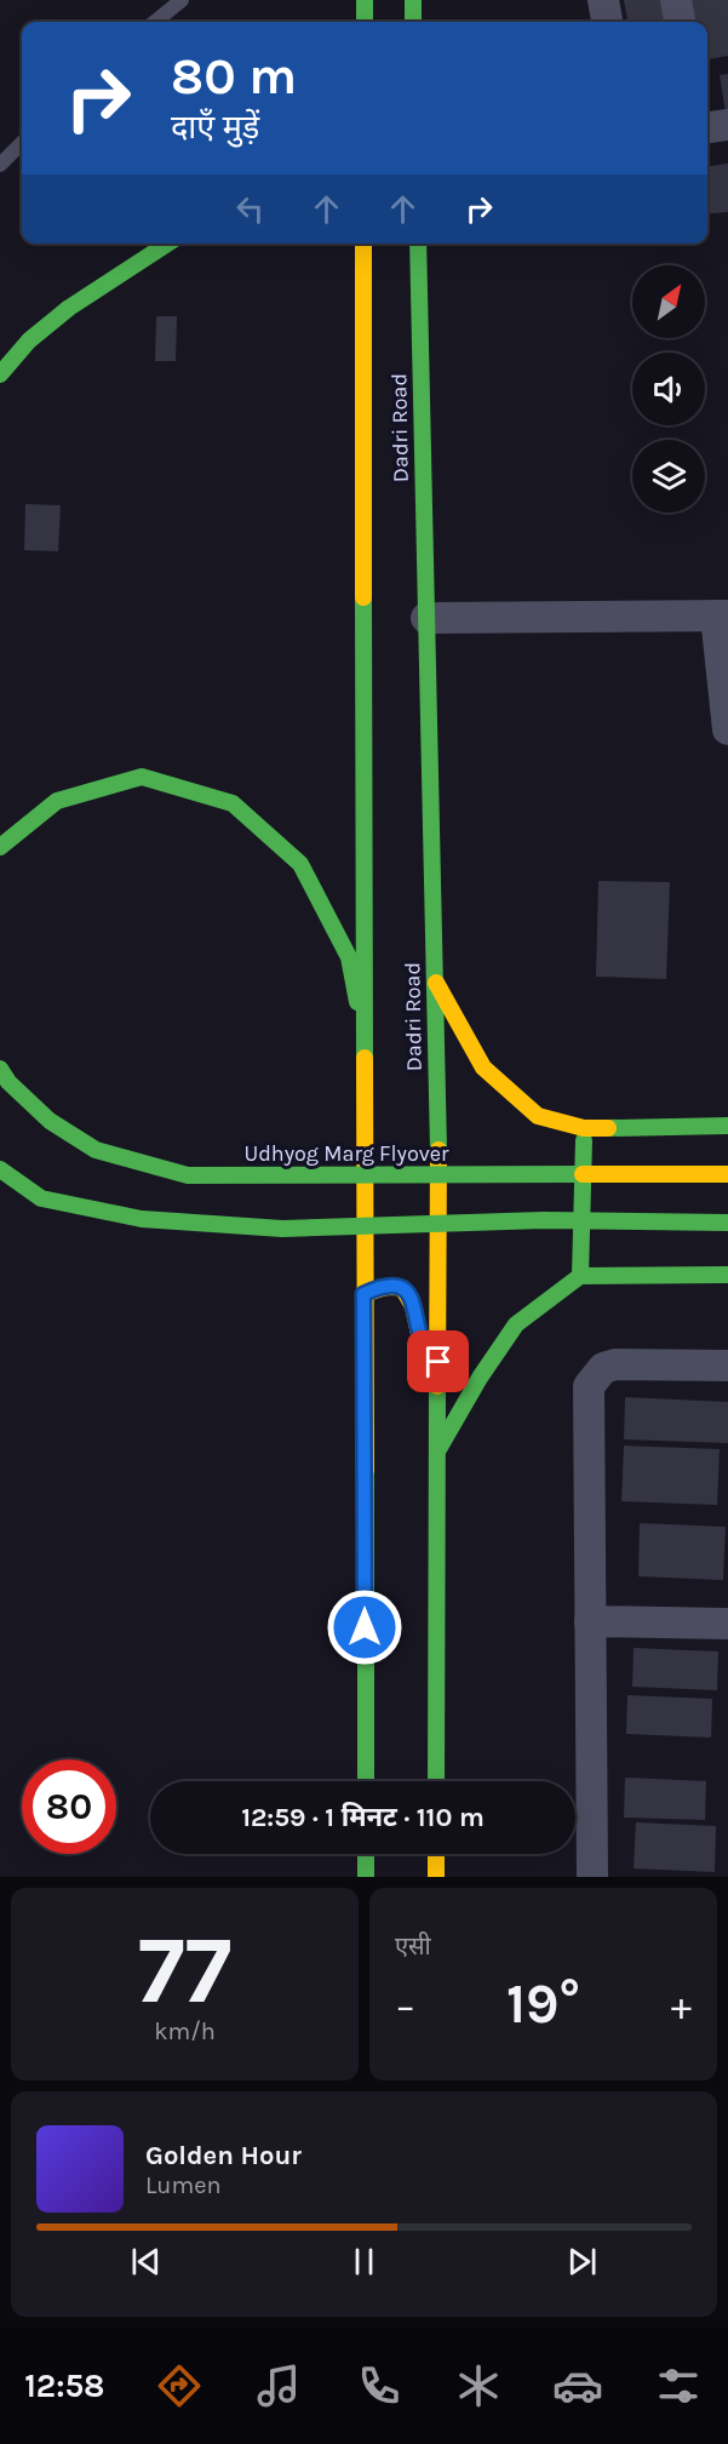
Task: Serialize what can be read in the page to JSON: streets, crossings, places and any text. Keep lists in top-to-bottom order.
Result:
{
  "streets": {
    "main road": ["Dadri Road", "Udhyog Marg Flyover"]
  },
  "north": "top right",
  "page": {
    "turn": ["80 m", "दाएँ मुड़ें"],
    "limit": "80",
    "trip": "12:59 · 1 मिनट · 110 m",
    "tile": [
      ["77", "km/h"],
      "एसी"
    ],
    "heat": ["−", "19°", "+"],
    "song": ["Golden Hour", "Lumen"],
    "tabs": "12:58"
  }
}
